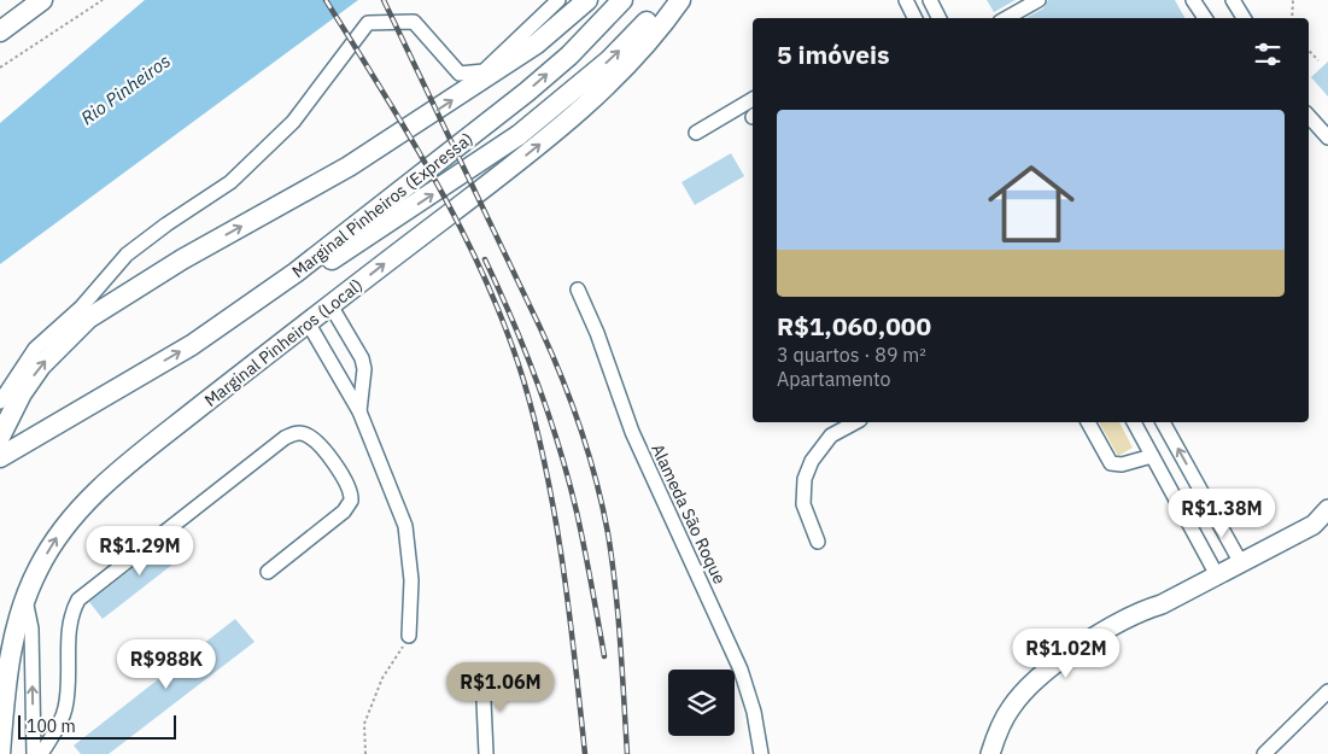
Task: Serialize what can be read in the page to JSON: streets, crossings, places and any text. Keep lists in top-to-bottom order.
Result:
{
  "streets": {
    "highway": ["Marginal Pinheiros (Expressa)", "Marginal Pinheiros (Local)"],
    "street": ["Alameda São Roque"]
  },
  "water": ["Rio Pinheiros"],
  "scale_bar": "100 m",
  "page": {
    "heading": "5 imóveis",
    "list": [
      {
        "name": "R$1,060,000",
        "note": "3 quartos · 89 m² · Apartamento"
      }
    ],
    "price": [
      "R$1.38M",
      "R$1.29M",
      "R$1.02M",
      "R$988K",
      "R$1.06M"
    ],
    "scale": "100 m"
  }
}
